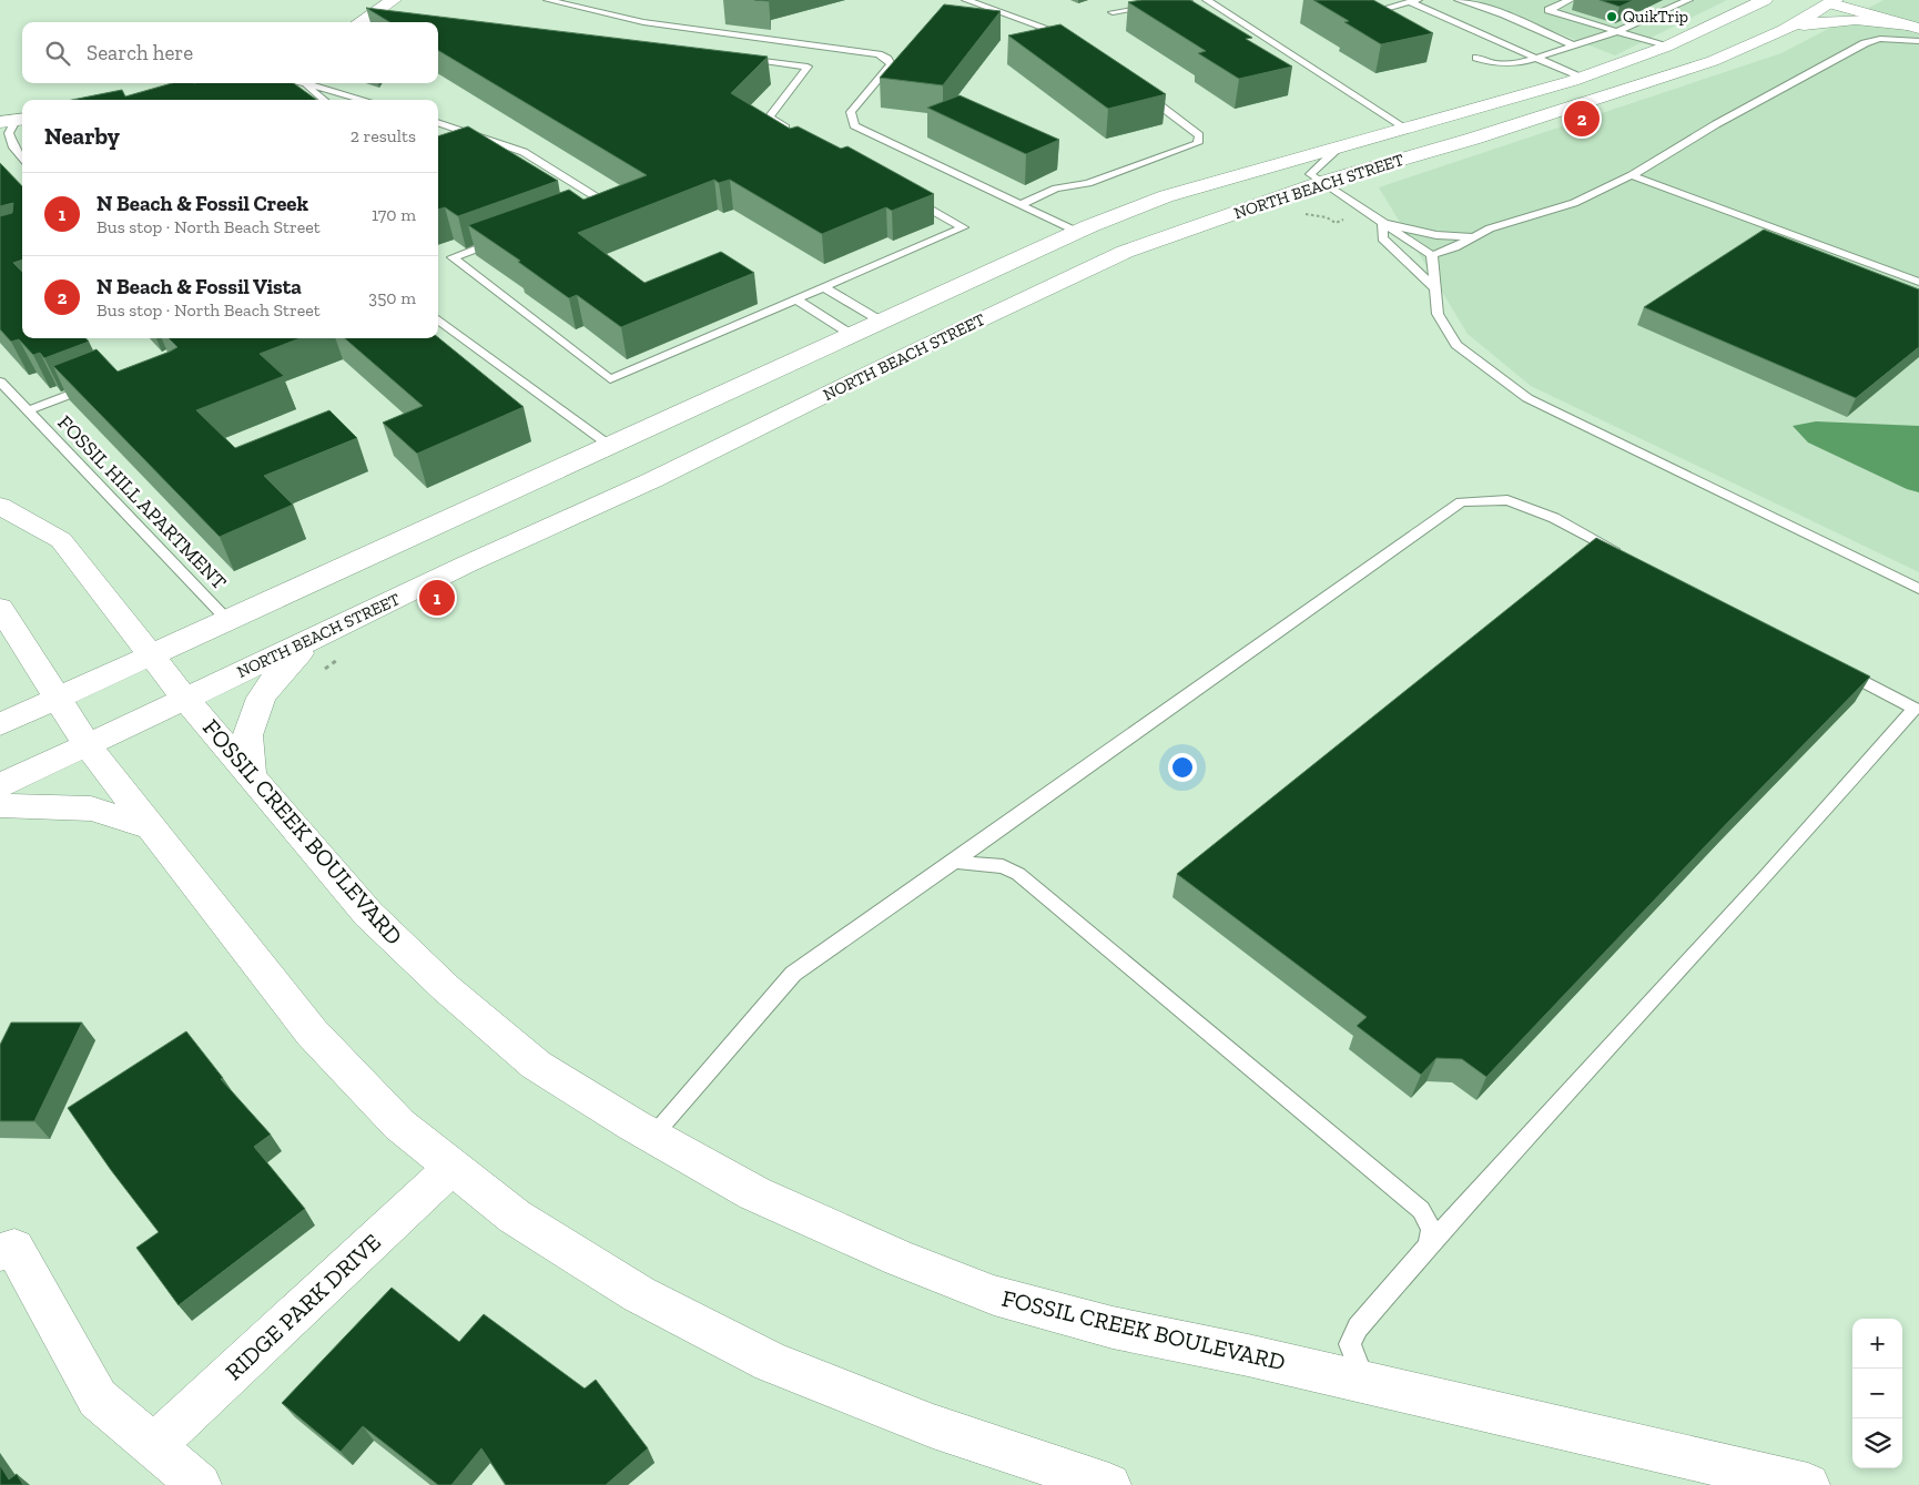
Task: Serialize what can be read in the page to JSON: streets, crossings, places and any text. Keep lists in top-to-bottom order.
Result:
{
  "streets": {
    "main road": ["NORTH BEACH STREET", "FOSSIL CREEK BOULEVARD", "RIDGE PARK DRIVE"],
    "lane": ["FOSSIL HILL APARTMENT"]
  },
  "crossings": [
    ["NORTH BEACH STREET", "FOSSIL HILL APARTMENT"],
    ["NORTH BEACH STREET", "FOSSIL CREEK BOULEVARD"]
  ],
  "places": ["QuikTrip"],
  "page": {
    "search": "Search here",
    "pins": ["2", "1"],
    "heading": ["Nearby", "2 results"],
    "list": [
      {
        "mark": "1",
        "name": "N Beach & Fossil Creek",
        "note": "Bus stop · North Beach Street",
        "value": "170 m"
      },
      {
        "mark": "2",
        "name": "N Beach & Fossil Vista",
        "note": "Bus stop · North Beach Street",
        "value": "350 m"
      }
    ],
    "map_buttons": ["+", "−"]
  }
}
